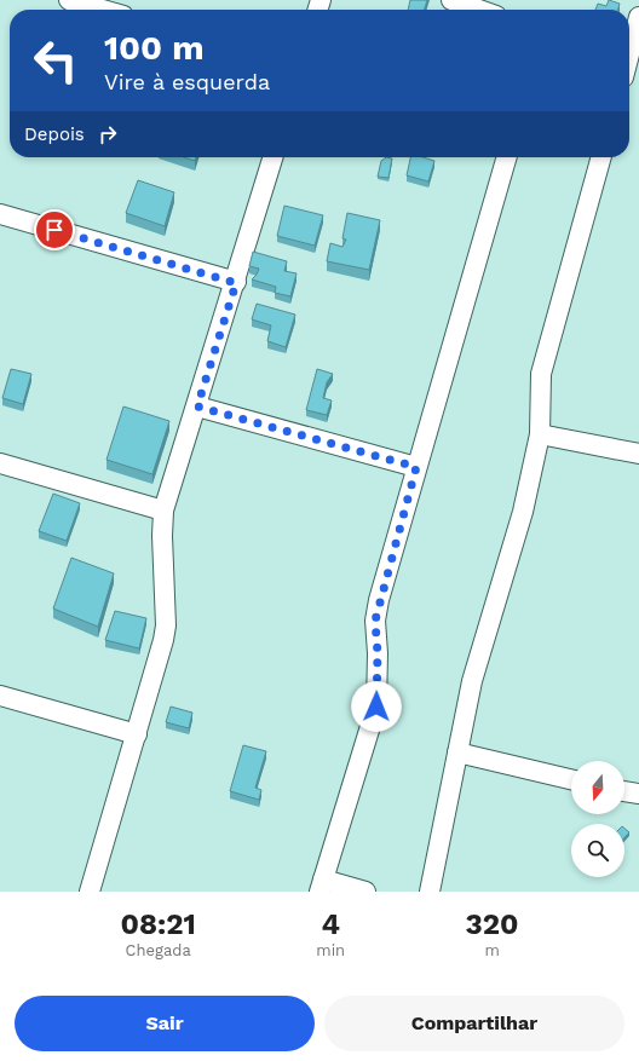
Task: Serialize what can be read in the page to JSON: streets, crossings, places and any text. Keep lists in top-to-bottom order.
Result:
{
  "north": "bottom",
  "page": {
    "turn": ["100 m", "Vire à esquerda"],
    "then": "Depois",
    "eta": [
      "08:21",
      "Chegada",
      "4",
      "min",
      "320",
      "m"
    ],
    "buttons": ["Sair", "Compartilhar"]
  }
}
